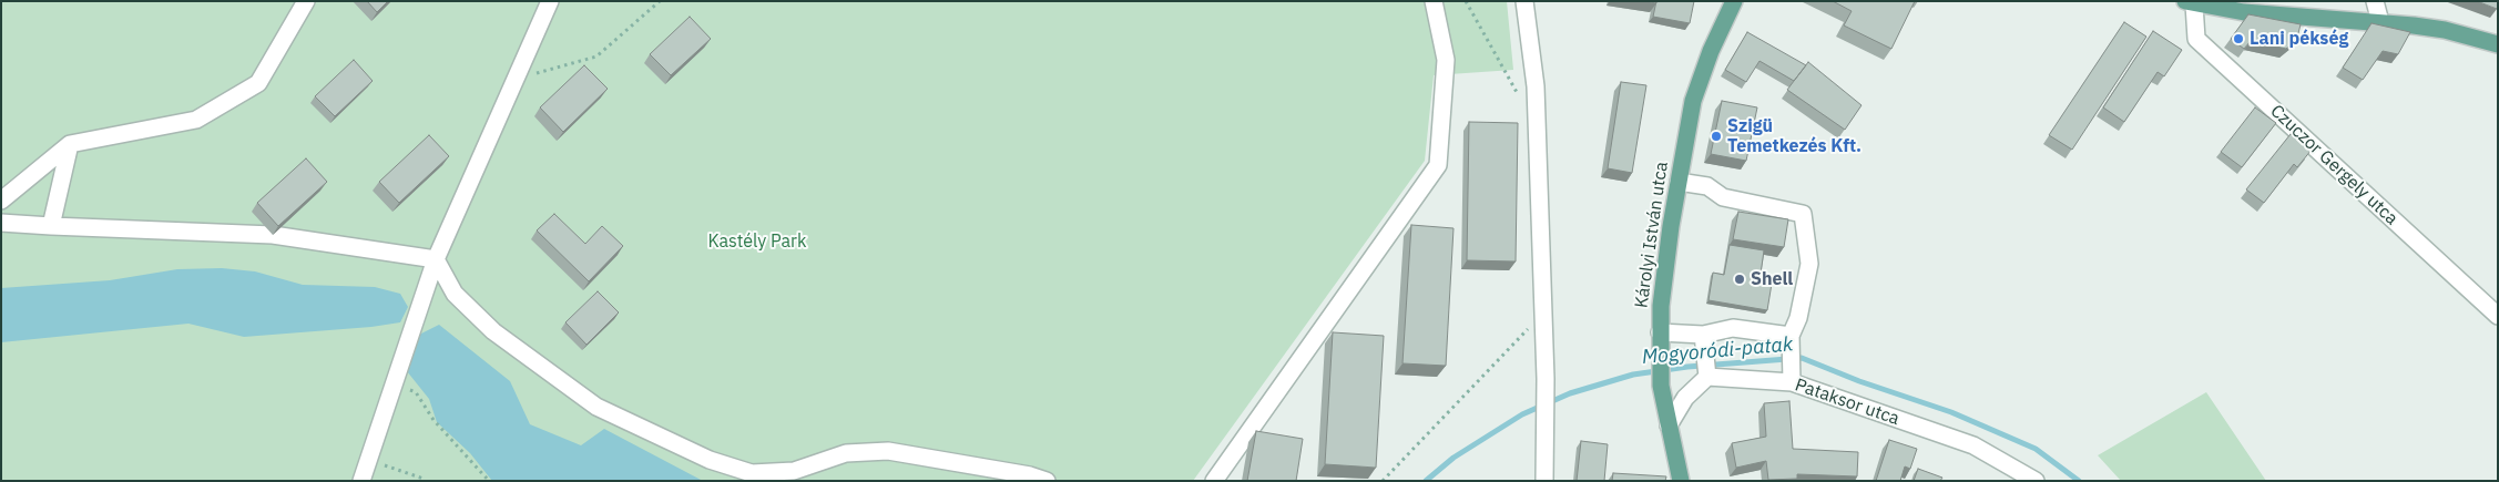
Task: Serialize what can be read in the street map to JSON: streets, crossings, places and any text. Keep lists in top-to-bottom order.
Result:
{
  "streets": {
    "main road": ["Károlyi István utca"],
    "street": ["Czuczor Gergely utca", "Pataksor utca"]
  },
  "water": ["Mogyoródi-patak"],
  "parks": ["Kastély Park"],
  "places": ["Lani pékség", "Szigü Temetkezés Kft.", "Shell"]
}
